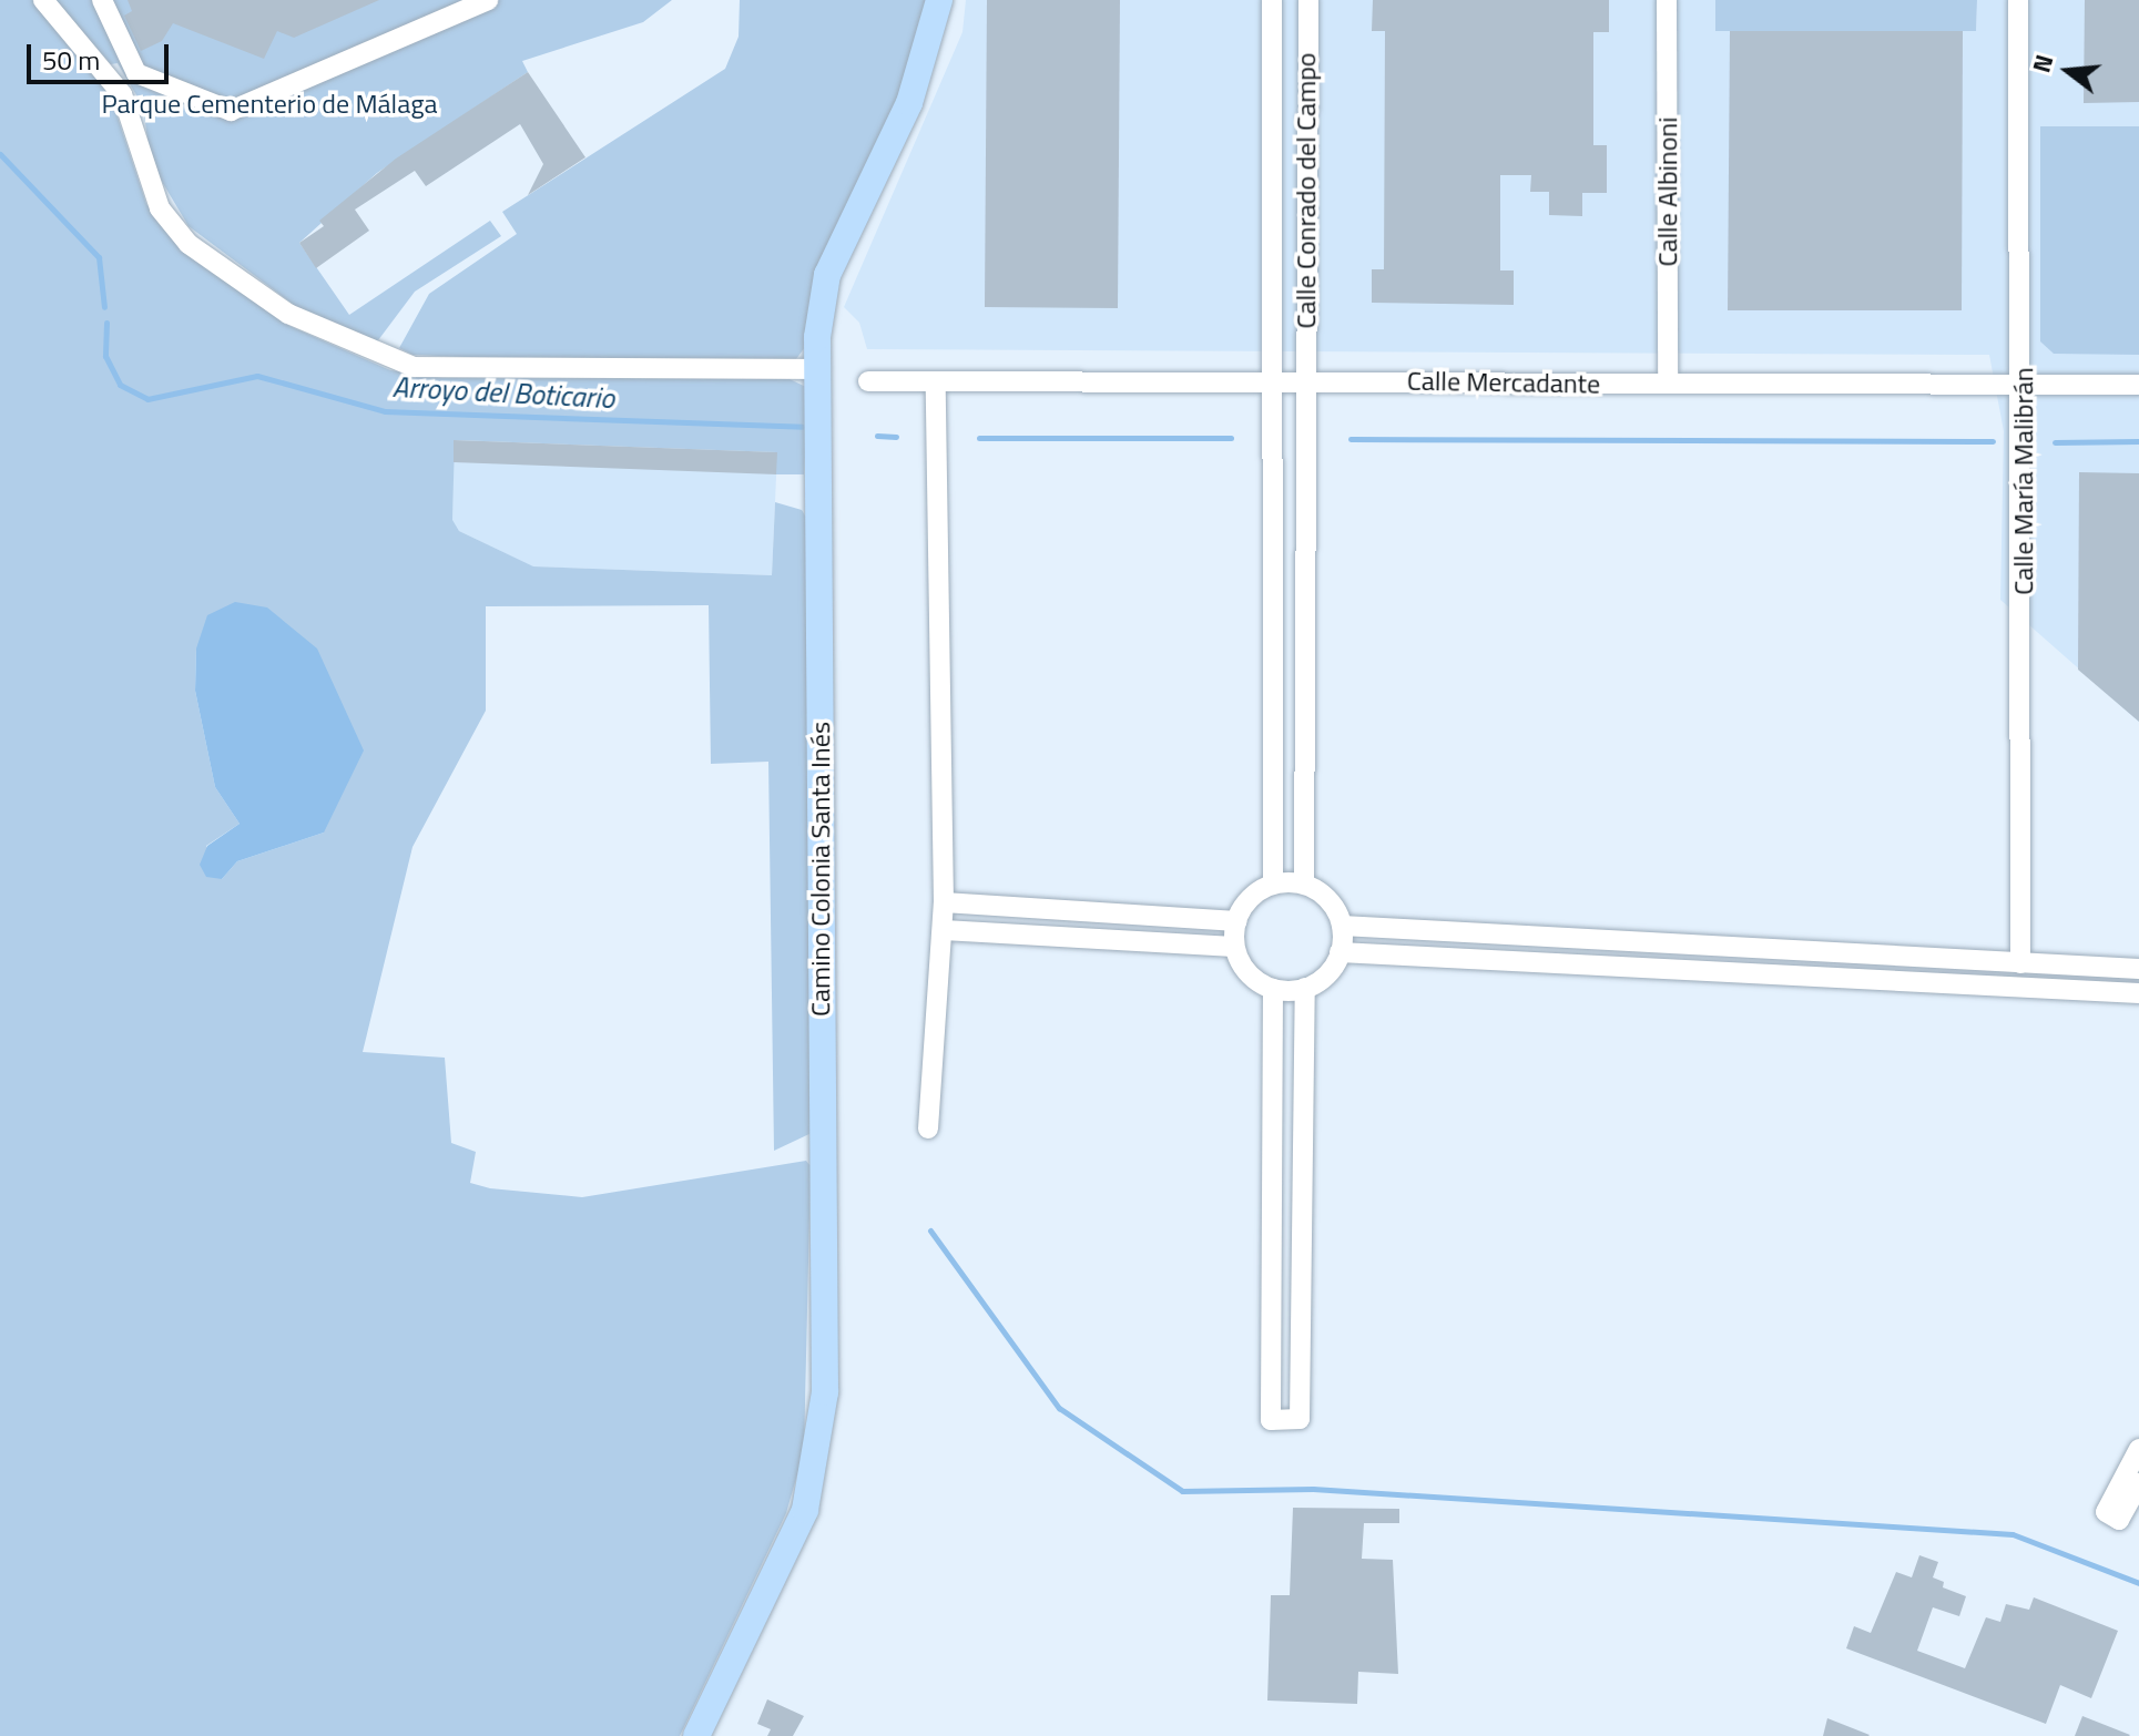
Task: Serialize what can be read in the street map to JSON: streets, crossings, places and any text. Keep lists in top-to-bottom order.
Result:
{
  "streets": {
    "main road": ["Camino Colonia Santa Inés"],
    "street": [
      "Calle Conrado del Campo",
      "Calle Albinoni",
      "Calle Mercadante",
      "Calle María Malibrán"
    ]
  },
  "crossings": [
    ["Calle Conrado del Campo", "Calle Mercadante"],
    ["Calle Albinoni", "Calle Mercadante"],
    ["Calle Mercadante", "Calle María Malibrán"]
  ],
  "water": ["Arroyo del Boticario"],
  "parks": ["Parque Cementerio de Málaga"],
  "scale_bar": "50 m",
  "north": "left"
}
